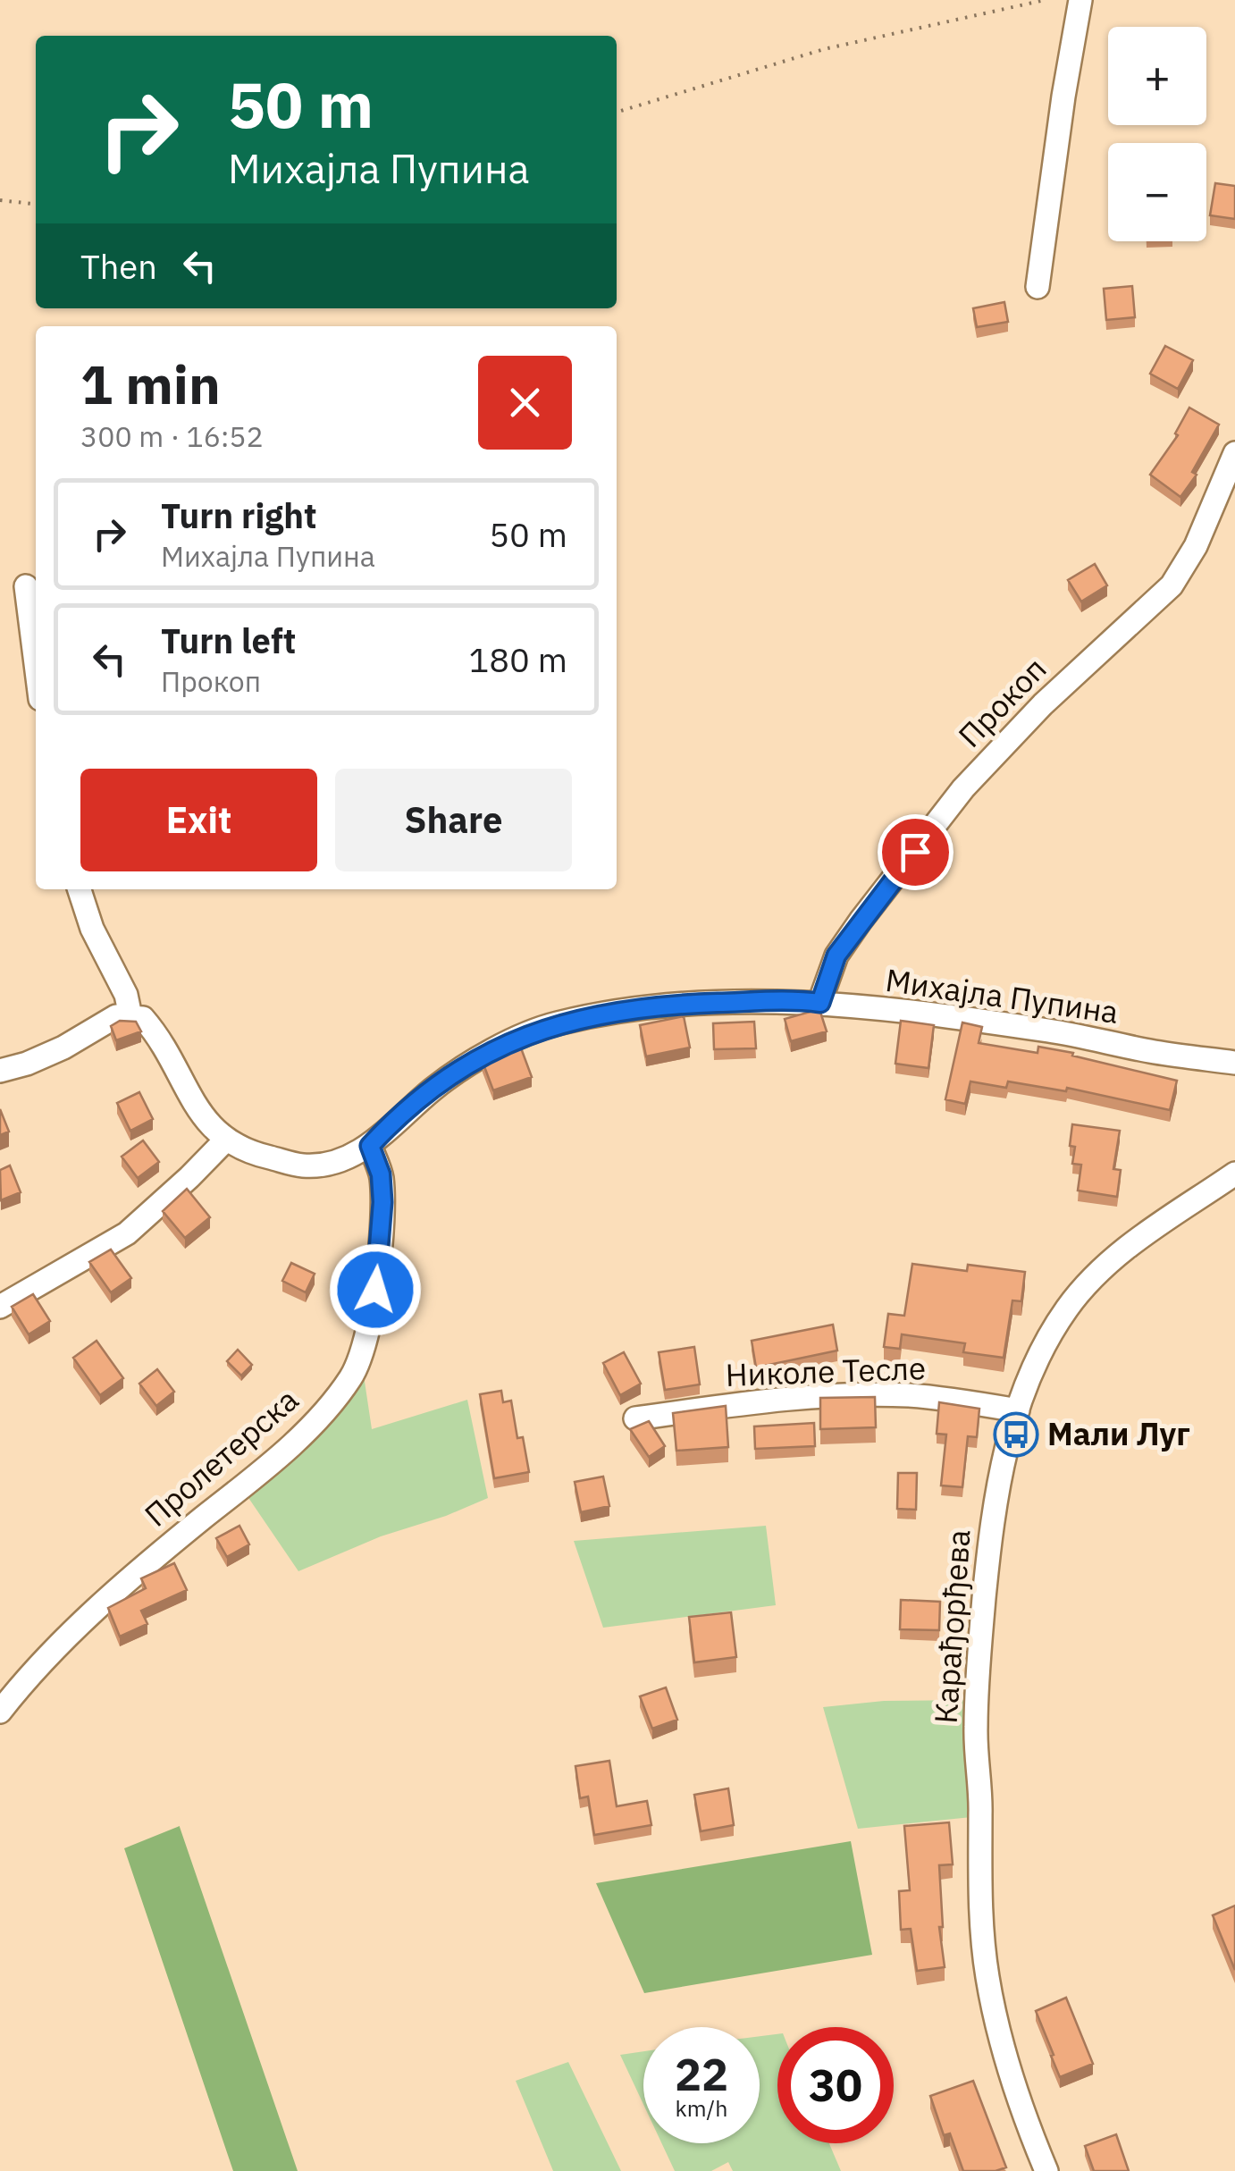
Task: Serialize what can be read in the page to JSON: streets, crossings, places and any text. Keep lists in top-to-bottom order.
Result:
{
  "streets": {
    "street": [
      "Прокоп",
      "Михајла Пупина",
      "Николе Тесле",
      "Пролетерска",
      "Карађорђева"
    ]
  },
  "crossings": [
    ["Прокоп", "Михајла Пупина"],
    ["Михајла Пупина", "Пролетерска"],
    ["Николе Тесле", "Карађорђева"]
  ],
  "places": {
    "bus stop": ["Мали Луг"]
  },
  "page": {
    "map_buttons": ["+", "−"],
    "turn": ["50 m", "Михајла Пупина"],
    "then": "Then",
    "heading": ["1 min", "300 m · 16:52"],
    "list": [
      {
        "name": "Turn right",
        "note": "Михајла Пупина",
        "value": "50 m"
      },
      {
        "name": "Turn left",
        "note": "Прокоп",
        "value": "180 m"
      }
    ],
    "buttons": ["Exit", "Share"],
    "speed": "22 km/h",
    "limit": "30"
  }
}
